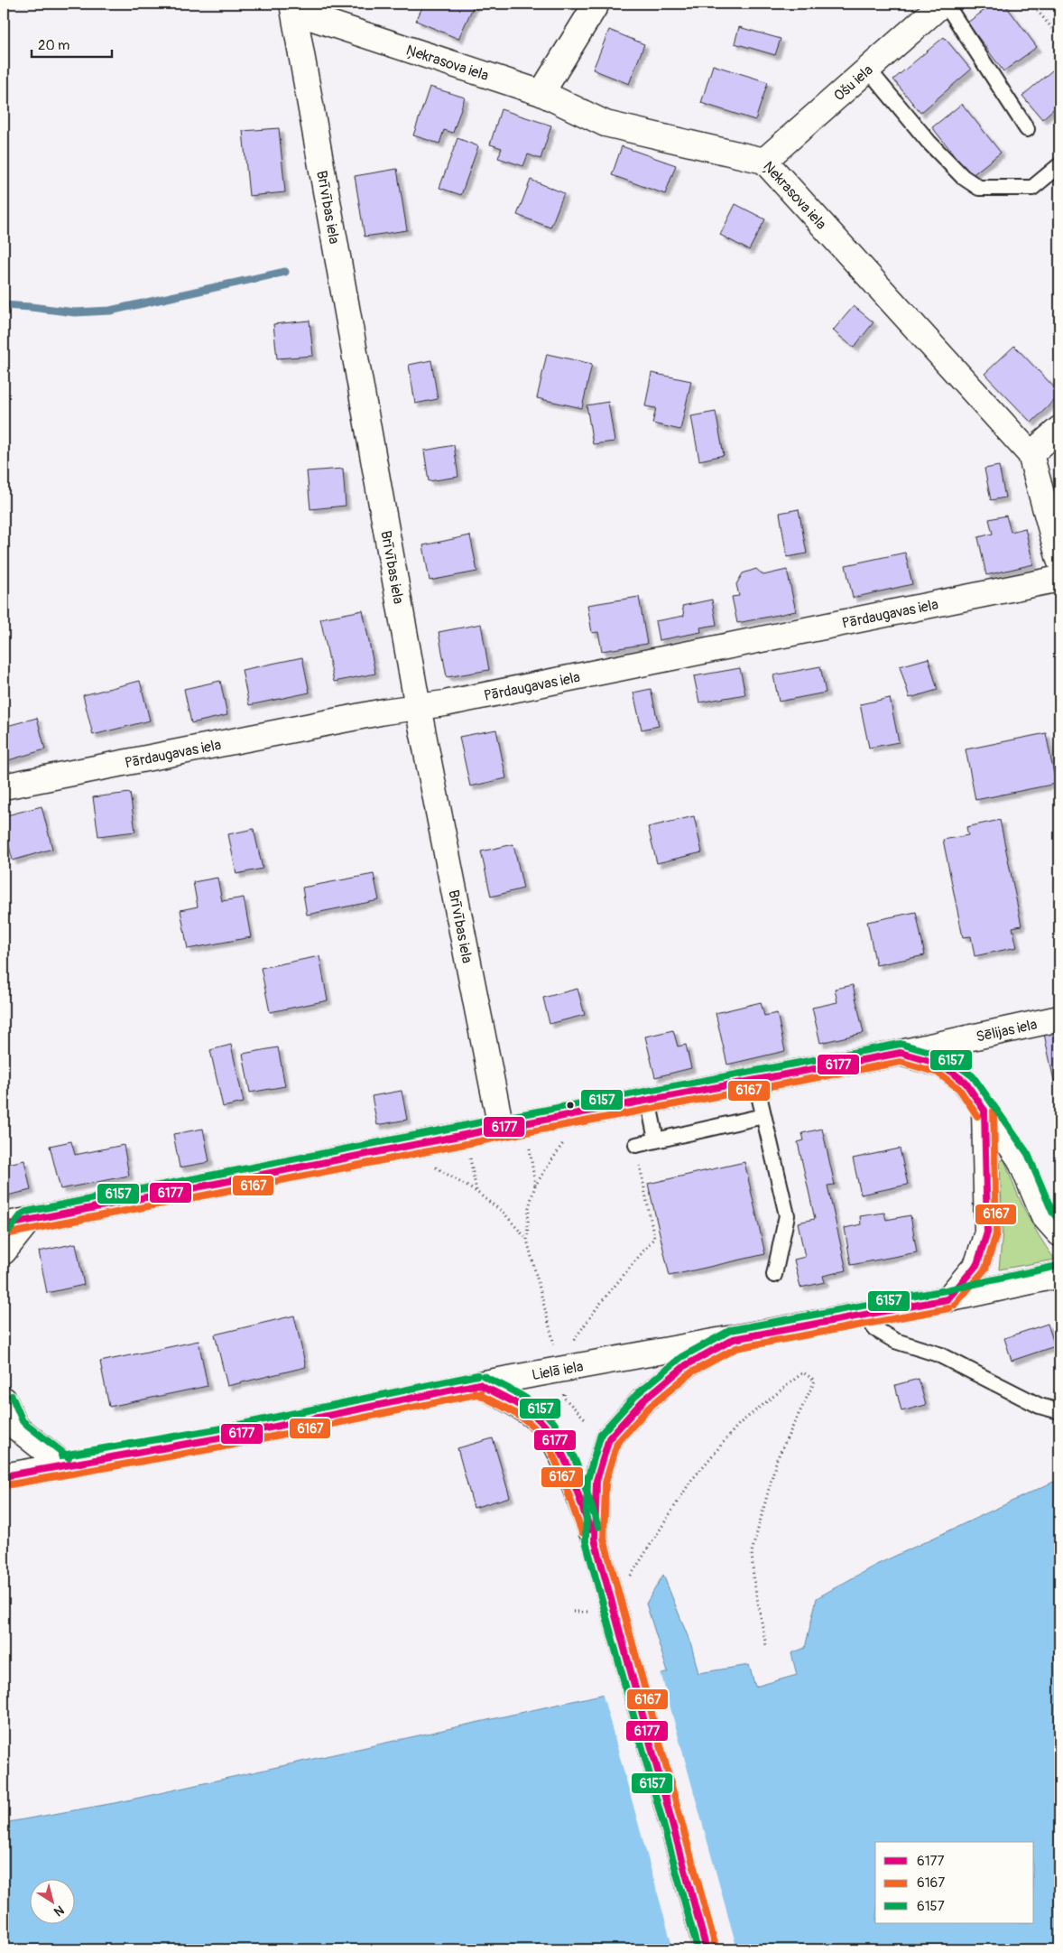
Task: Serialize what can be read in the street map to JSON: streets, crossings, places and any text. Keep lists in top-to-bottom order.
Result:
{
  "streets": {
    "street": [
      "Ņekrasova iela",
      "Ošu iela",
      "Brīvības iela",
      "Pārdaugavas iela",
      "Sēlijas iela",
      "Lielā iela"
    ]
  },
  "crossings": [
    ["Ņekrasova iela", "Ošu iela"],
    ["Ņekrasova iela", "Brīvības iela"],
    ["Brīvības iela", "Pārdaugavas iela"],
    ["Brīvības iela", "Sēlijas iela"]
  ],
  "lines": ["transit line 6157", "transit line 6177", "transit line 6167"],
  "legend": ["6177", "6167", "6157"],
  "scale_bar": "20 m",
  "north": "bottom right"
}
